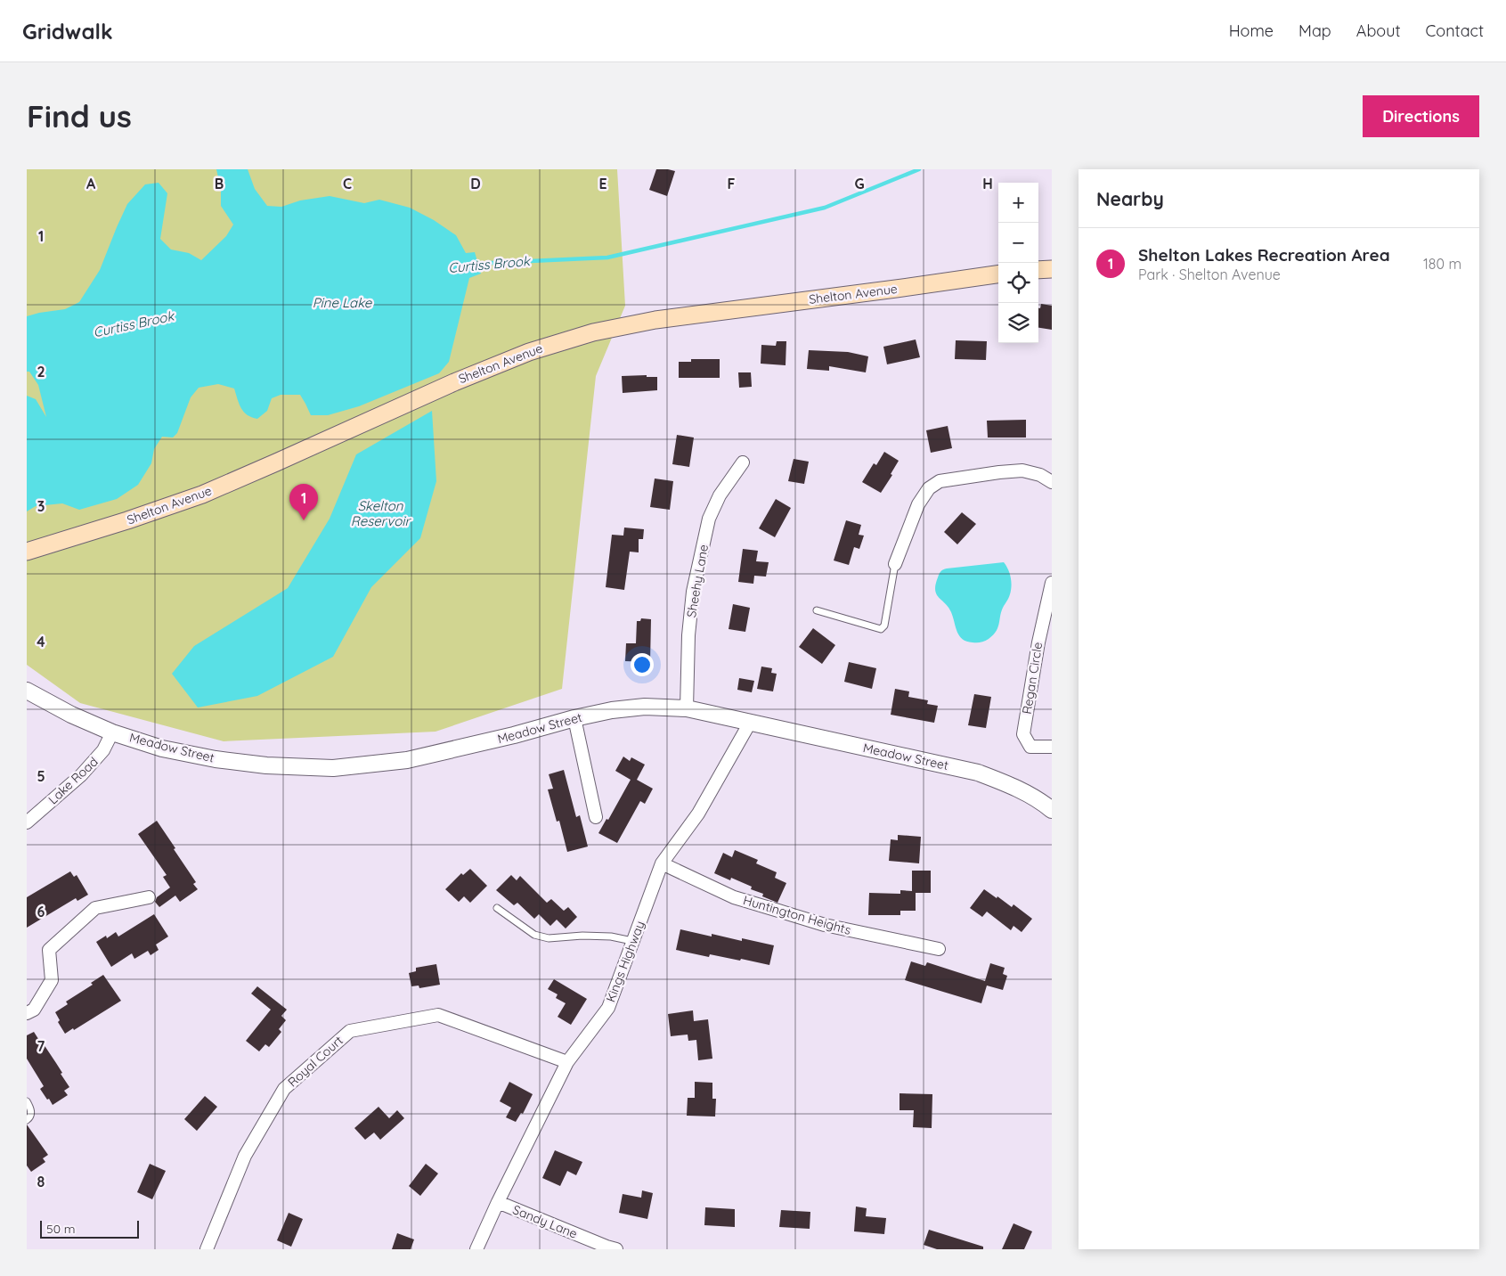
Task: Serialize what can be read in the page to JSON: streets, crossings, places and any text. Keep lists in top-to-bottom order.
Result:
{
  "streets": {
    "main road": ["Shelton Avenue"],
    "street": [
      "Sheehy Lane",
      "Regan Circle",
      "Meadow Street",
      "Lake Road",
      "Huntington Heights",
      "Kings Highway",
      "Royal Court",
      "Sandy Lane"
    ]
  },
  "crossings": [
    ["Sheehy Lane", "Meadow Street"],
    ["Meadow Street", "Lake Road"],
    ["Meadow Street", "Kings Highway"],
    ["Huntington Heights", "Kings Highway"],
    ["Kings Highway", "Royal Court"],
    ["Kings Highway", "Sandy Lane"]
  ],
  "water": ["Curtiss Brook", "Pine Lake", "Skelton Reservoir"],
  "scale_bar": "50 m",
  "page": {
    "header": "Gridwalk",
    "nav": [
      "Home",
      "Map",
      "About",
      "Contact"
    ],
    "buttons": "Directions",
    "title": "Find us",
    "heading": "Nearby",
    "map_buttons": ["+", "−"],
    "list": [
      {
        "mark": "1",
        "name": "Shelton Lakes Recreation Area",
        "note": "Park · Shelton Avenue",
        "value": "180 m"
      }
    ],
    "pins": "1",
    "scale": "50 m"
  },
  "grid": {
    "columns": [
      "A",
      "B",
      "C",
      "D",
      "E",
      "F",
      "G",
      "H"
    ],
    "rows": [
      "1",
      "2",
      "3",
      "4",
      "5",
      "6",
      "7",
      "8"
    ]
  }
}
